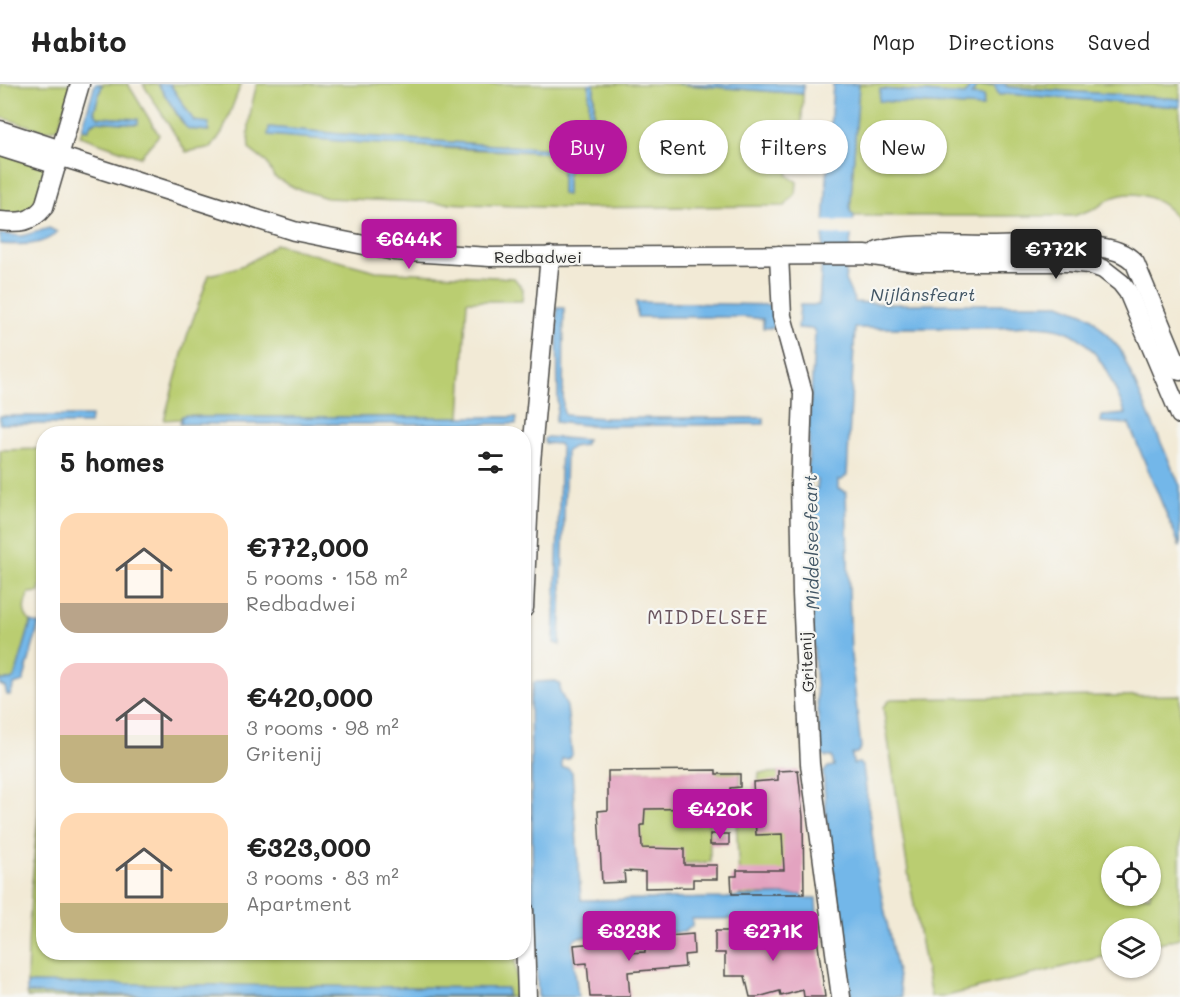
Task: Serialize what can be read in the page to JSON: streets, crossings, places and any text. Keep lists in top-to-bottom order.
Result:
{
  "streets": {
    "street": ["Redbadwei", "Gritenij"]
  },
  "crossings": [
    ["Redbadwei", "Gritenij"]
  ],
  "districts": ["MIDDELSEE"],
  "water": ["Nijlânsfeart", "Middelseefeart"],
  "page": {
    "header": "Habito",
    "nav": ["Map", "Directions", "Saved"],
    "chip": [
      "Buy",
      "Rent",
      "Filters",
      "New"
    ],
    "price": [
      "€644K",
      "€772K",
      "€420K",
      "€323K",
      "€271K"
    ],
    "heading": "5 homes",
    "list": [
      {
        "name": "€772,000",
        "note": "5 rooms · 158 m² · Redbadwei"
      },
      {
        "name": "€420,000",
        "note": "3 rooms · 98 m² · Gritenij"
      },
      {
        "name": "€323,000",
        "note": "3 rooms · 83 m² · Apartment"
      }
    ]
  }
}
